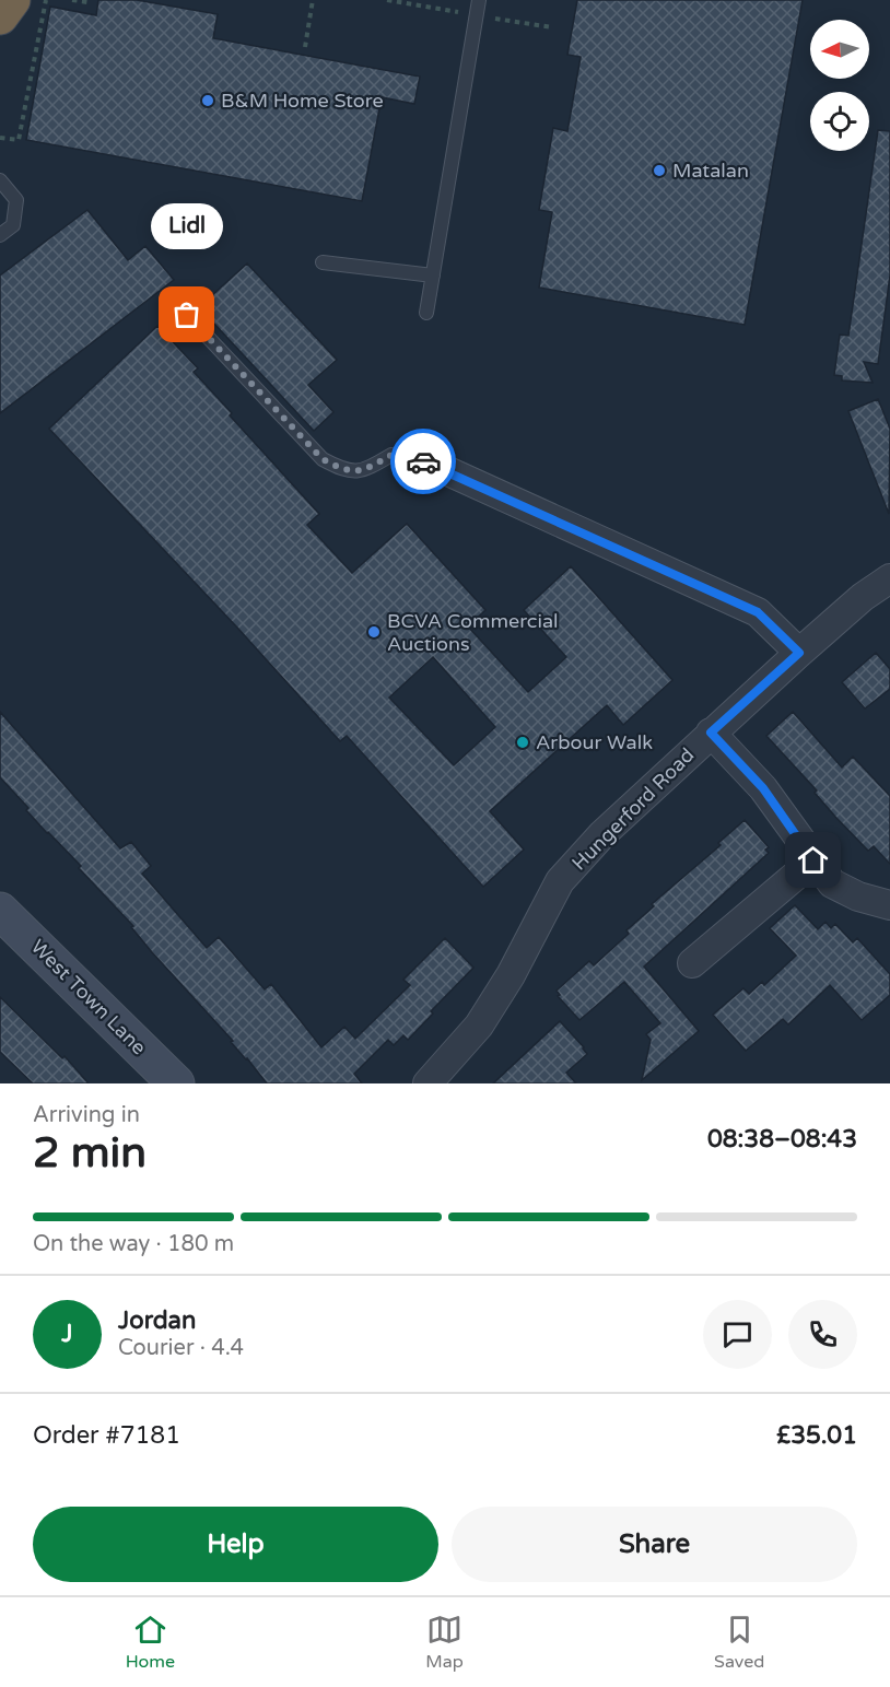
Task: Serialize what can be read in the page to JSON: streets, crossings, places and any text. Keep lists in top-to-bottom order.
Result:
{
  "streets": {
    "main road": ["West Town Lane"],
    "street": ["Hungerford Road"]
  },
  "places": [
    "B&M Home Store",
    "Matalan",
    "Lidl",
    "BCVA Commercial Auctions",
    "Arbour Walk"
  ],
  "north": "left",
  "page": {
    "bubble": "Lidl",
    "heading": ["2 min", "Arriving in", "08:38–08:43"],
    "panel": [
      "Jordan",
      "Courier · 4.4",
      "Order #7181",
      "£35.01"
    ],
    "bar": "On the way · 180 m",
    "round": "J",
    "buttons": ["Help", "Share"],
    "tabs": ["Home", "Map", "Saved"]
  }
}
